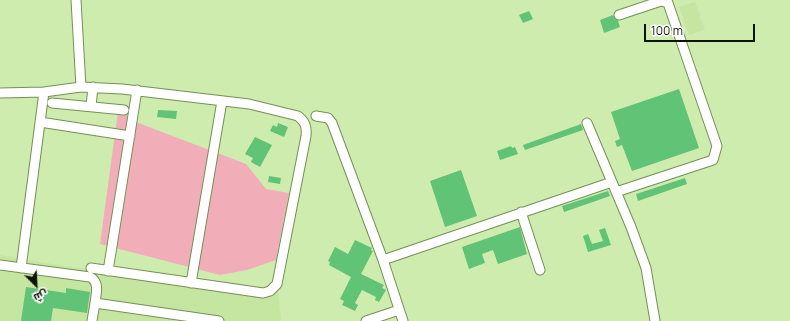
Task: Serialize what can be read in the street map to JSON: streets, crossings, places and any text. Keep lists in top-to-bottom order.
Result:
{
  "scale_bar": "100 m",
  "north": "bottom right"
}
